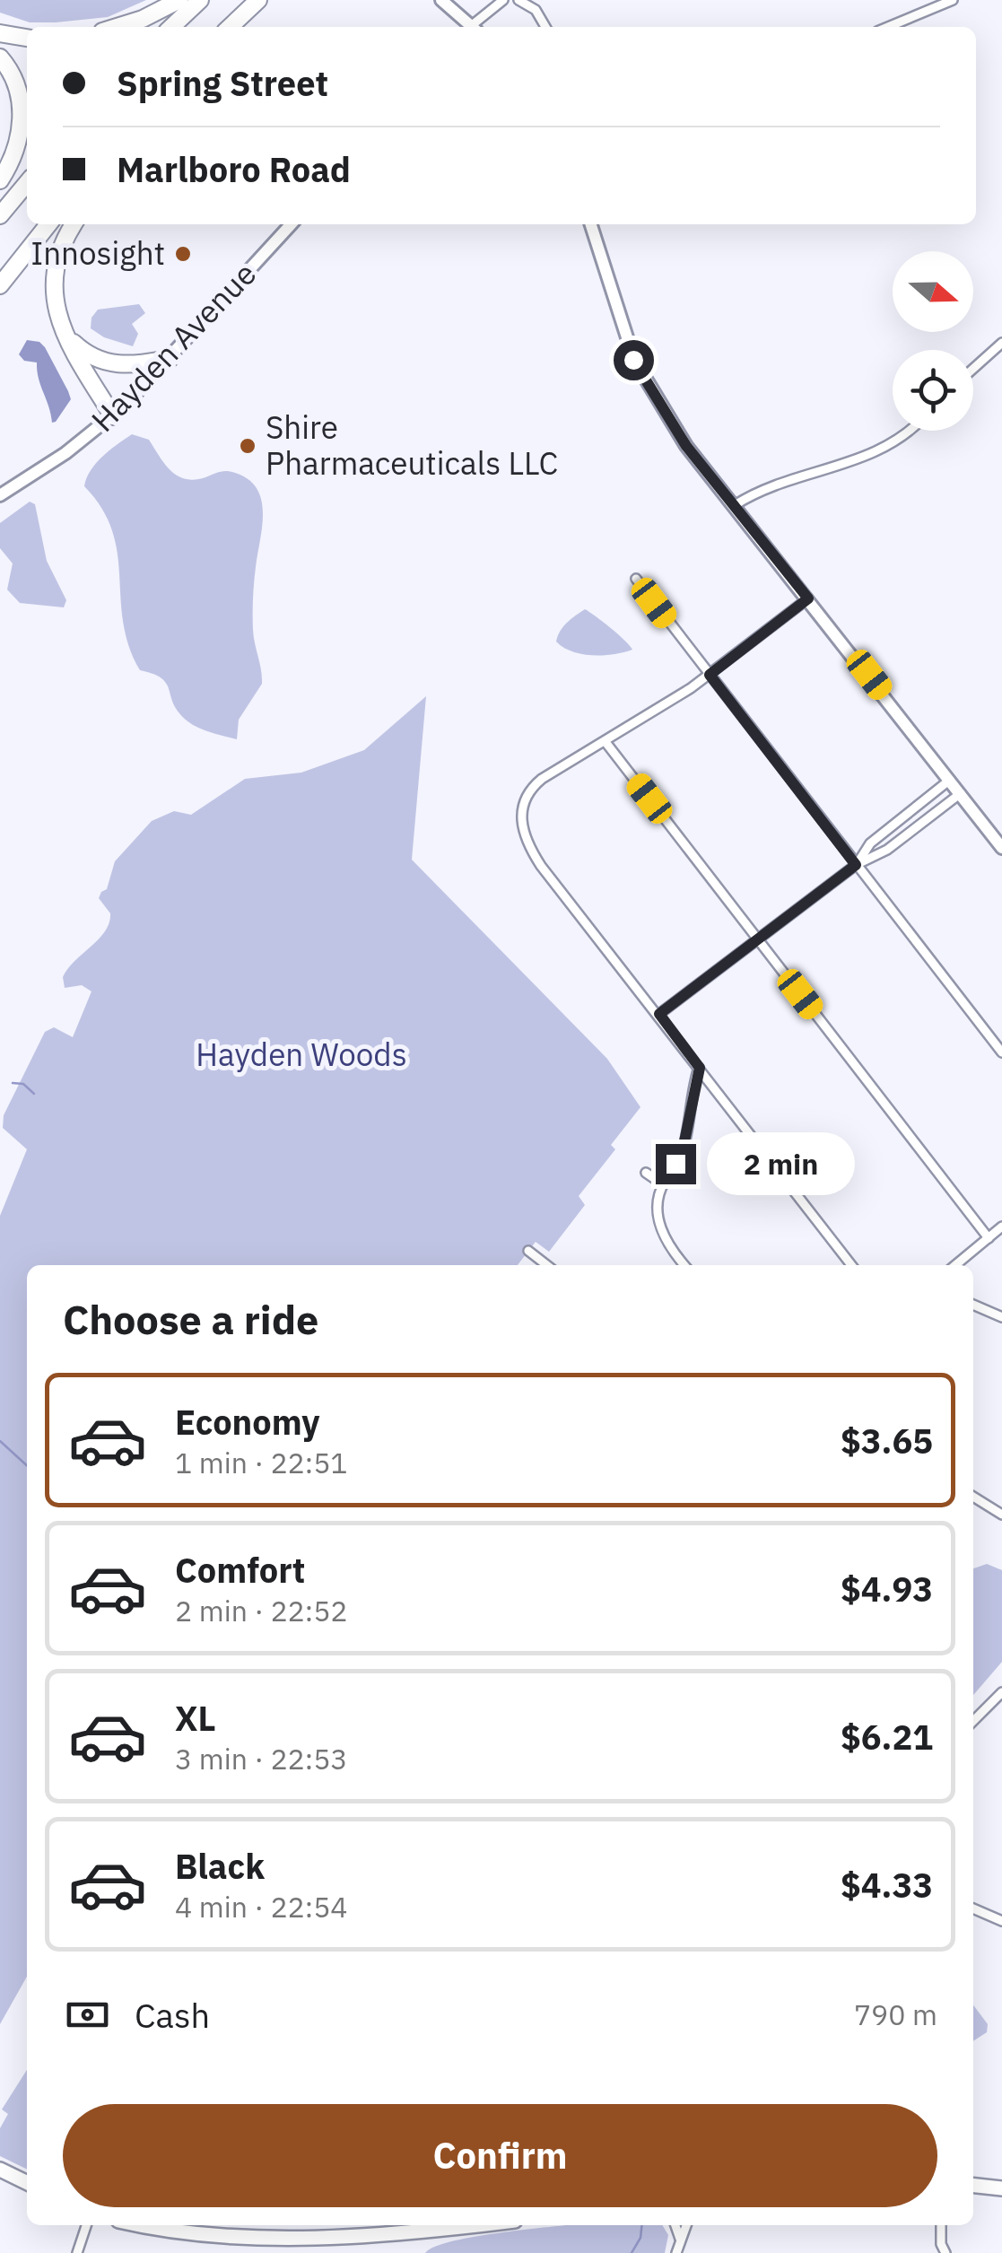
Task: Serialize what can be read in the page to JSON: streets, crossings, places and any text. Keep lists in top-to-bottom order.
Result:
{
  "streets": {
    "main road": ["Hayden Avenue"]
  },
  "parks": ["Hayden Woods"],
  "places": ["Innosight", "Shire Pharmaceuticals LLC"],
  "north": "right",
  "page": {
    "banner": ["Spring Street", "Marlboro Road"],
    "bubble": "2 min",
    "heading": "Choose a ride",
    "list": [
      {
        "name": "Economy",
        "note": "1 min · 22:51",
        "value": "$3.65"
      },
      {
        "name": "Comfort",
        "note": "2 min · 22:52",
        "value": "$4.93"
      },
      {
        "name": "XL",
        "note": "3 min · 22:53",
        "value": "$6.21"
      },
      {
        "name": "Black",
        "note": "4 min · 22:54",
        "value": "$4.33"
      }
    ],
    "pay": ["Cash", "790 m"],
    "buttons": "Confirm"
  }
}
